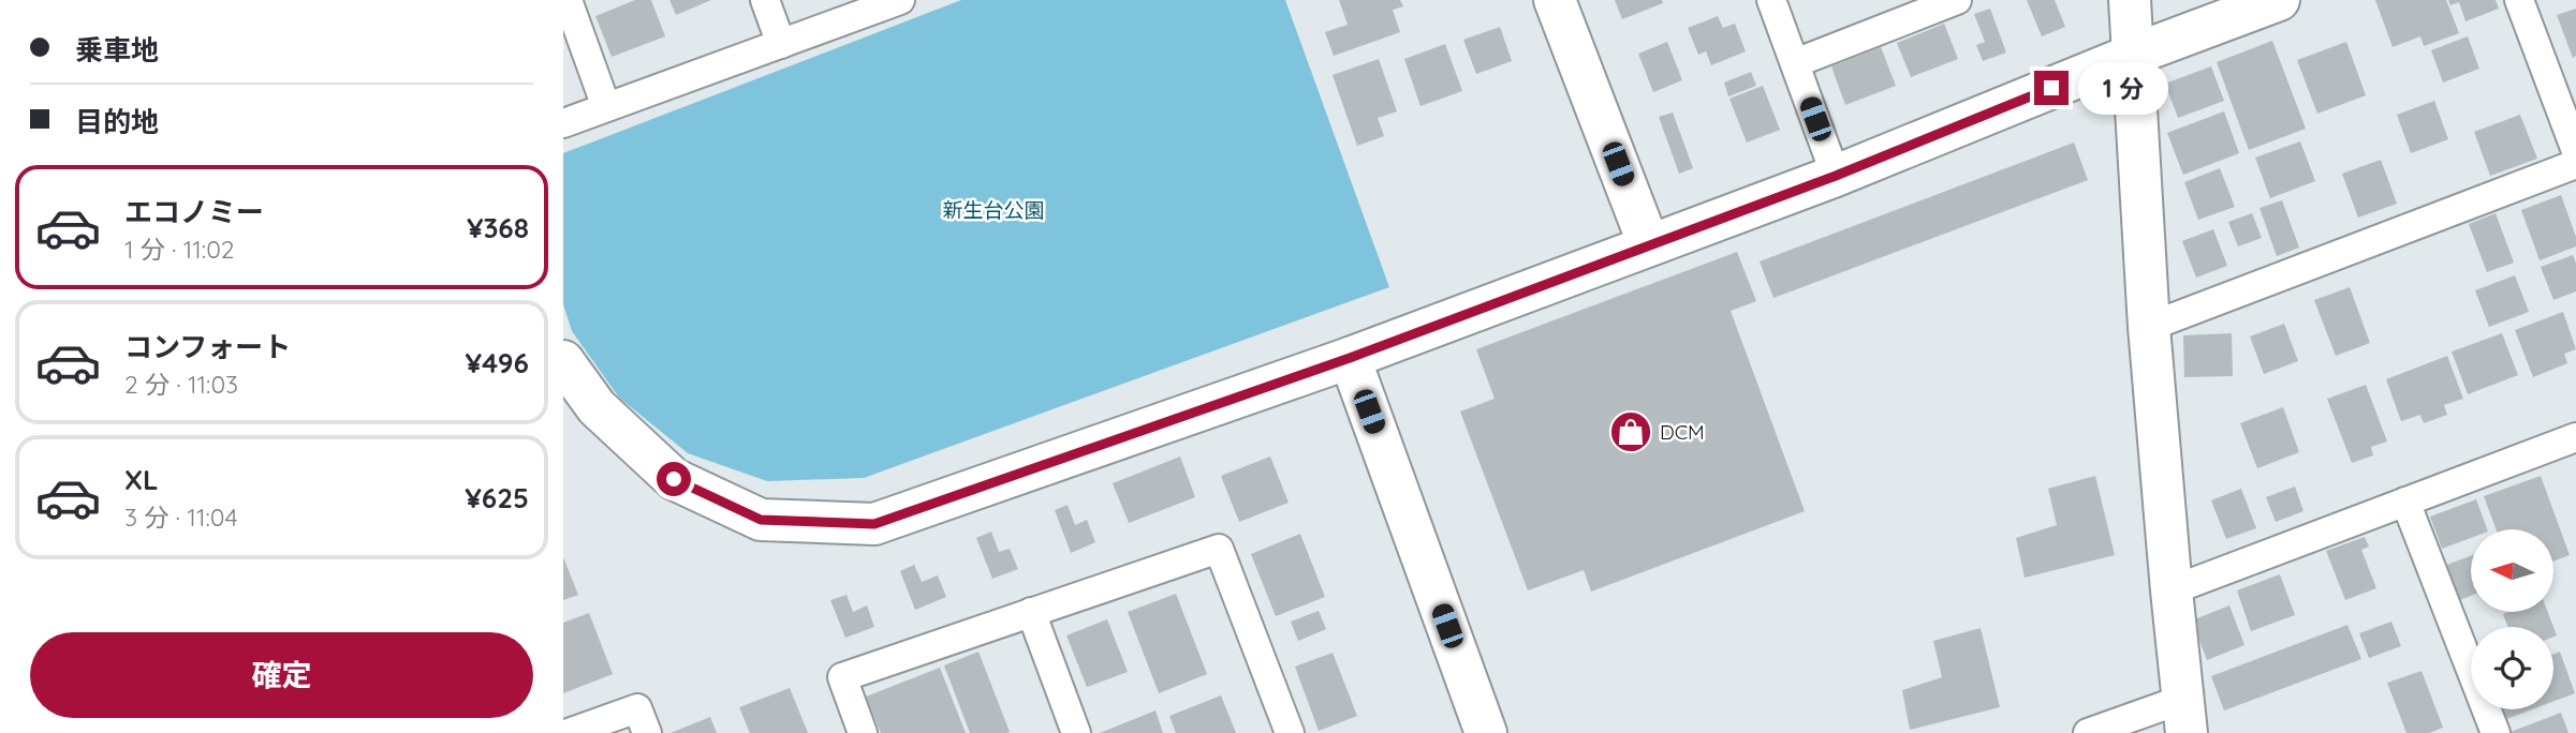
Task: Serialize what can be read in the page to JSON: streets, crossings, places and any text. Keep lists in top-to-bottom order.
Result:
{
  "parks": ["新生台公園"],
  "places": {
    "shop": ["DCM"]
  },
  "north": "left",
  "page": {
    "banner": ["乗車地", "目的地"],
    "bubble": "1 分",
    "list": [
      {
        "name": "エコノミー",
        "note": "1 分 · 11:02",
        "value": "¥368"
      },
      {
        "name": "コンフォート",
        "note": "2 分 · 11:03",
        "value": "¥496"
      },
      {
        "name": "XL",
        "note": "3 分 · 11:04",
        "value": "¥625"
      }
    ],
    "buttons": "確定"
  }
}
